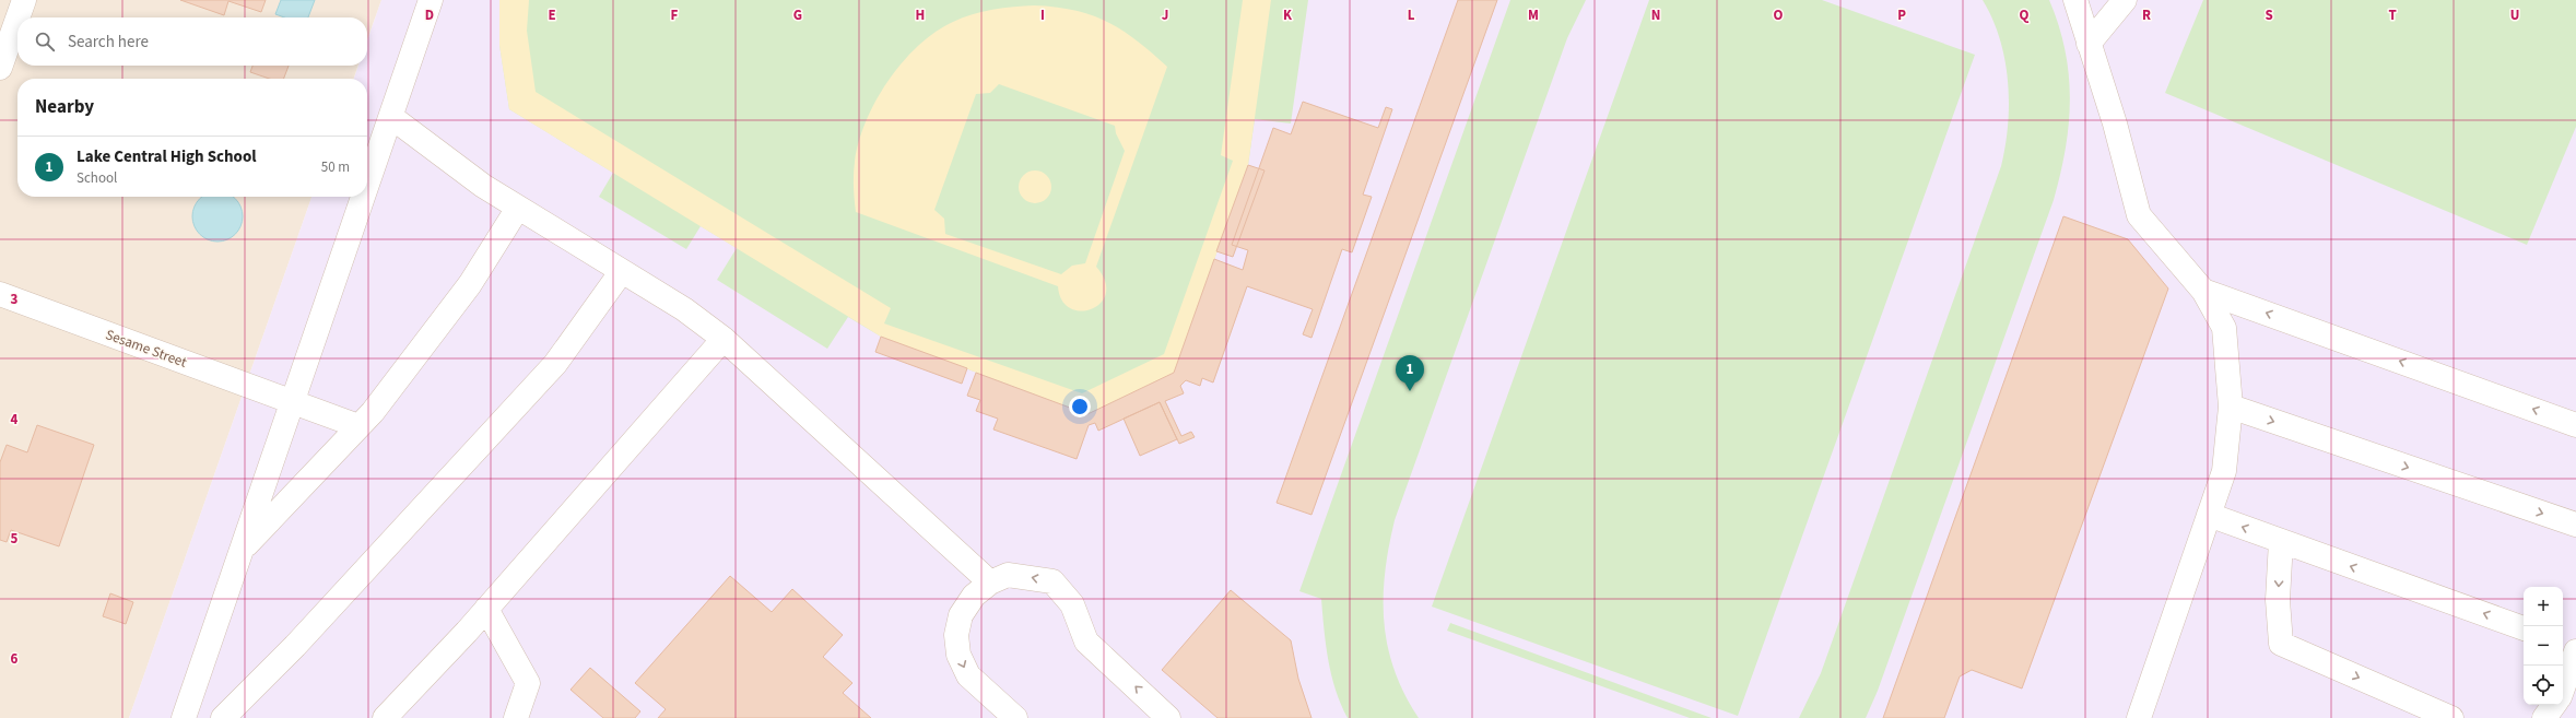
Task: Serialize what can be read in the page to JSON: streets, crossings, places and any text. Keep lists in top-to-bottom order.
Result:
{
  "streets": {
    "street": ["Sesame Street"]
  },
  "page": {
    "search": "Search here",
    "heading": "Nearby",
    "list": [
      {
        "mark": "1",
        "name": "Lake Central High School",
        "note": "School",
        "value": "50 m"
      }
    ],
    "pins": "1",
    "map_buttons": ["+", "−"]
  },
  "grid": {
    "columns": [
      "D",
      "E",
      "F",
      "G",
      "H",
      "I",
      "J",
      "K",
      "L",
      "M",
      "N",
      "O",
      "P",
      "Q",
      "R",
      "S",
      "T",
      "U"
    ],
    "rows": [
      "3",
      "4",
      "5",
      "6"
    ]
  }
}
